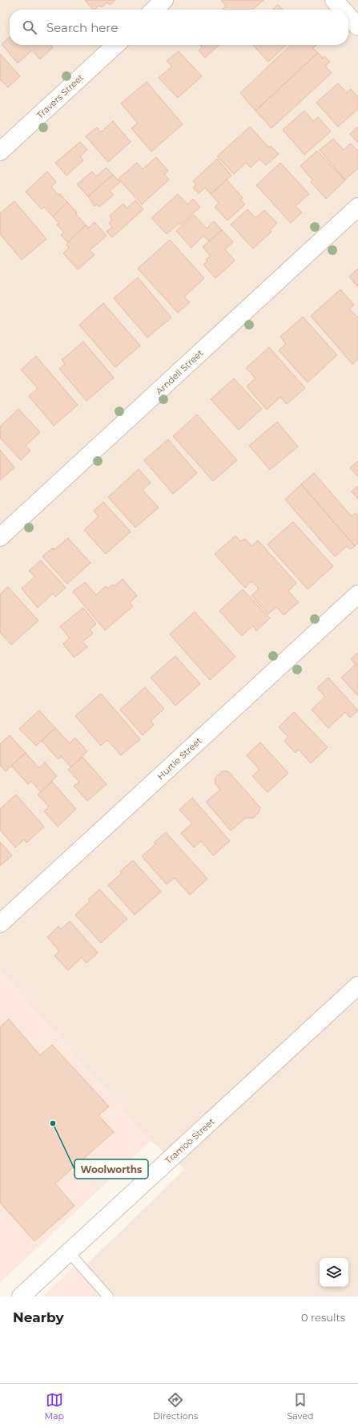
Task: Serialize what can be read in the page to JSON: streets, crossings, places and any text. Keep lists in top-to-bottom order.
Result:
{
  "streets": {
    "street": [
      "Travers Street",
      "Arndell Street",
      "Hurtle Street",
      "Tramoo Street"
    ]
  },
  "places": ["Woolworths"],
  "page": {
    "search": "Search here",
    "heading": ["Nearby", "0 results"],
    "nav": ["Map", "Directions", "Saved"]
  }
}
